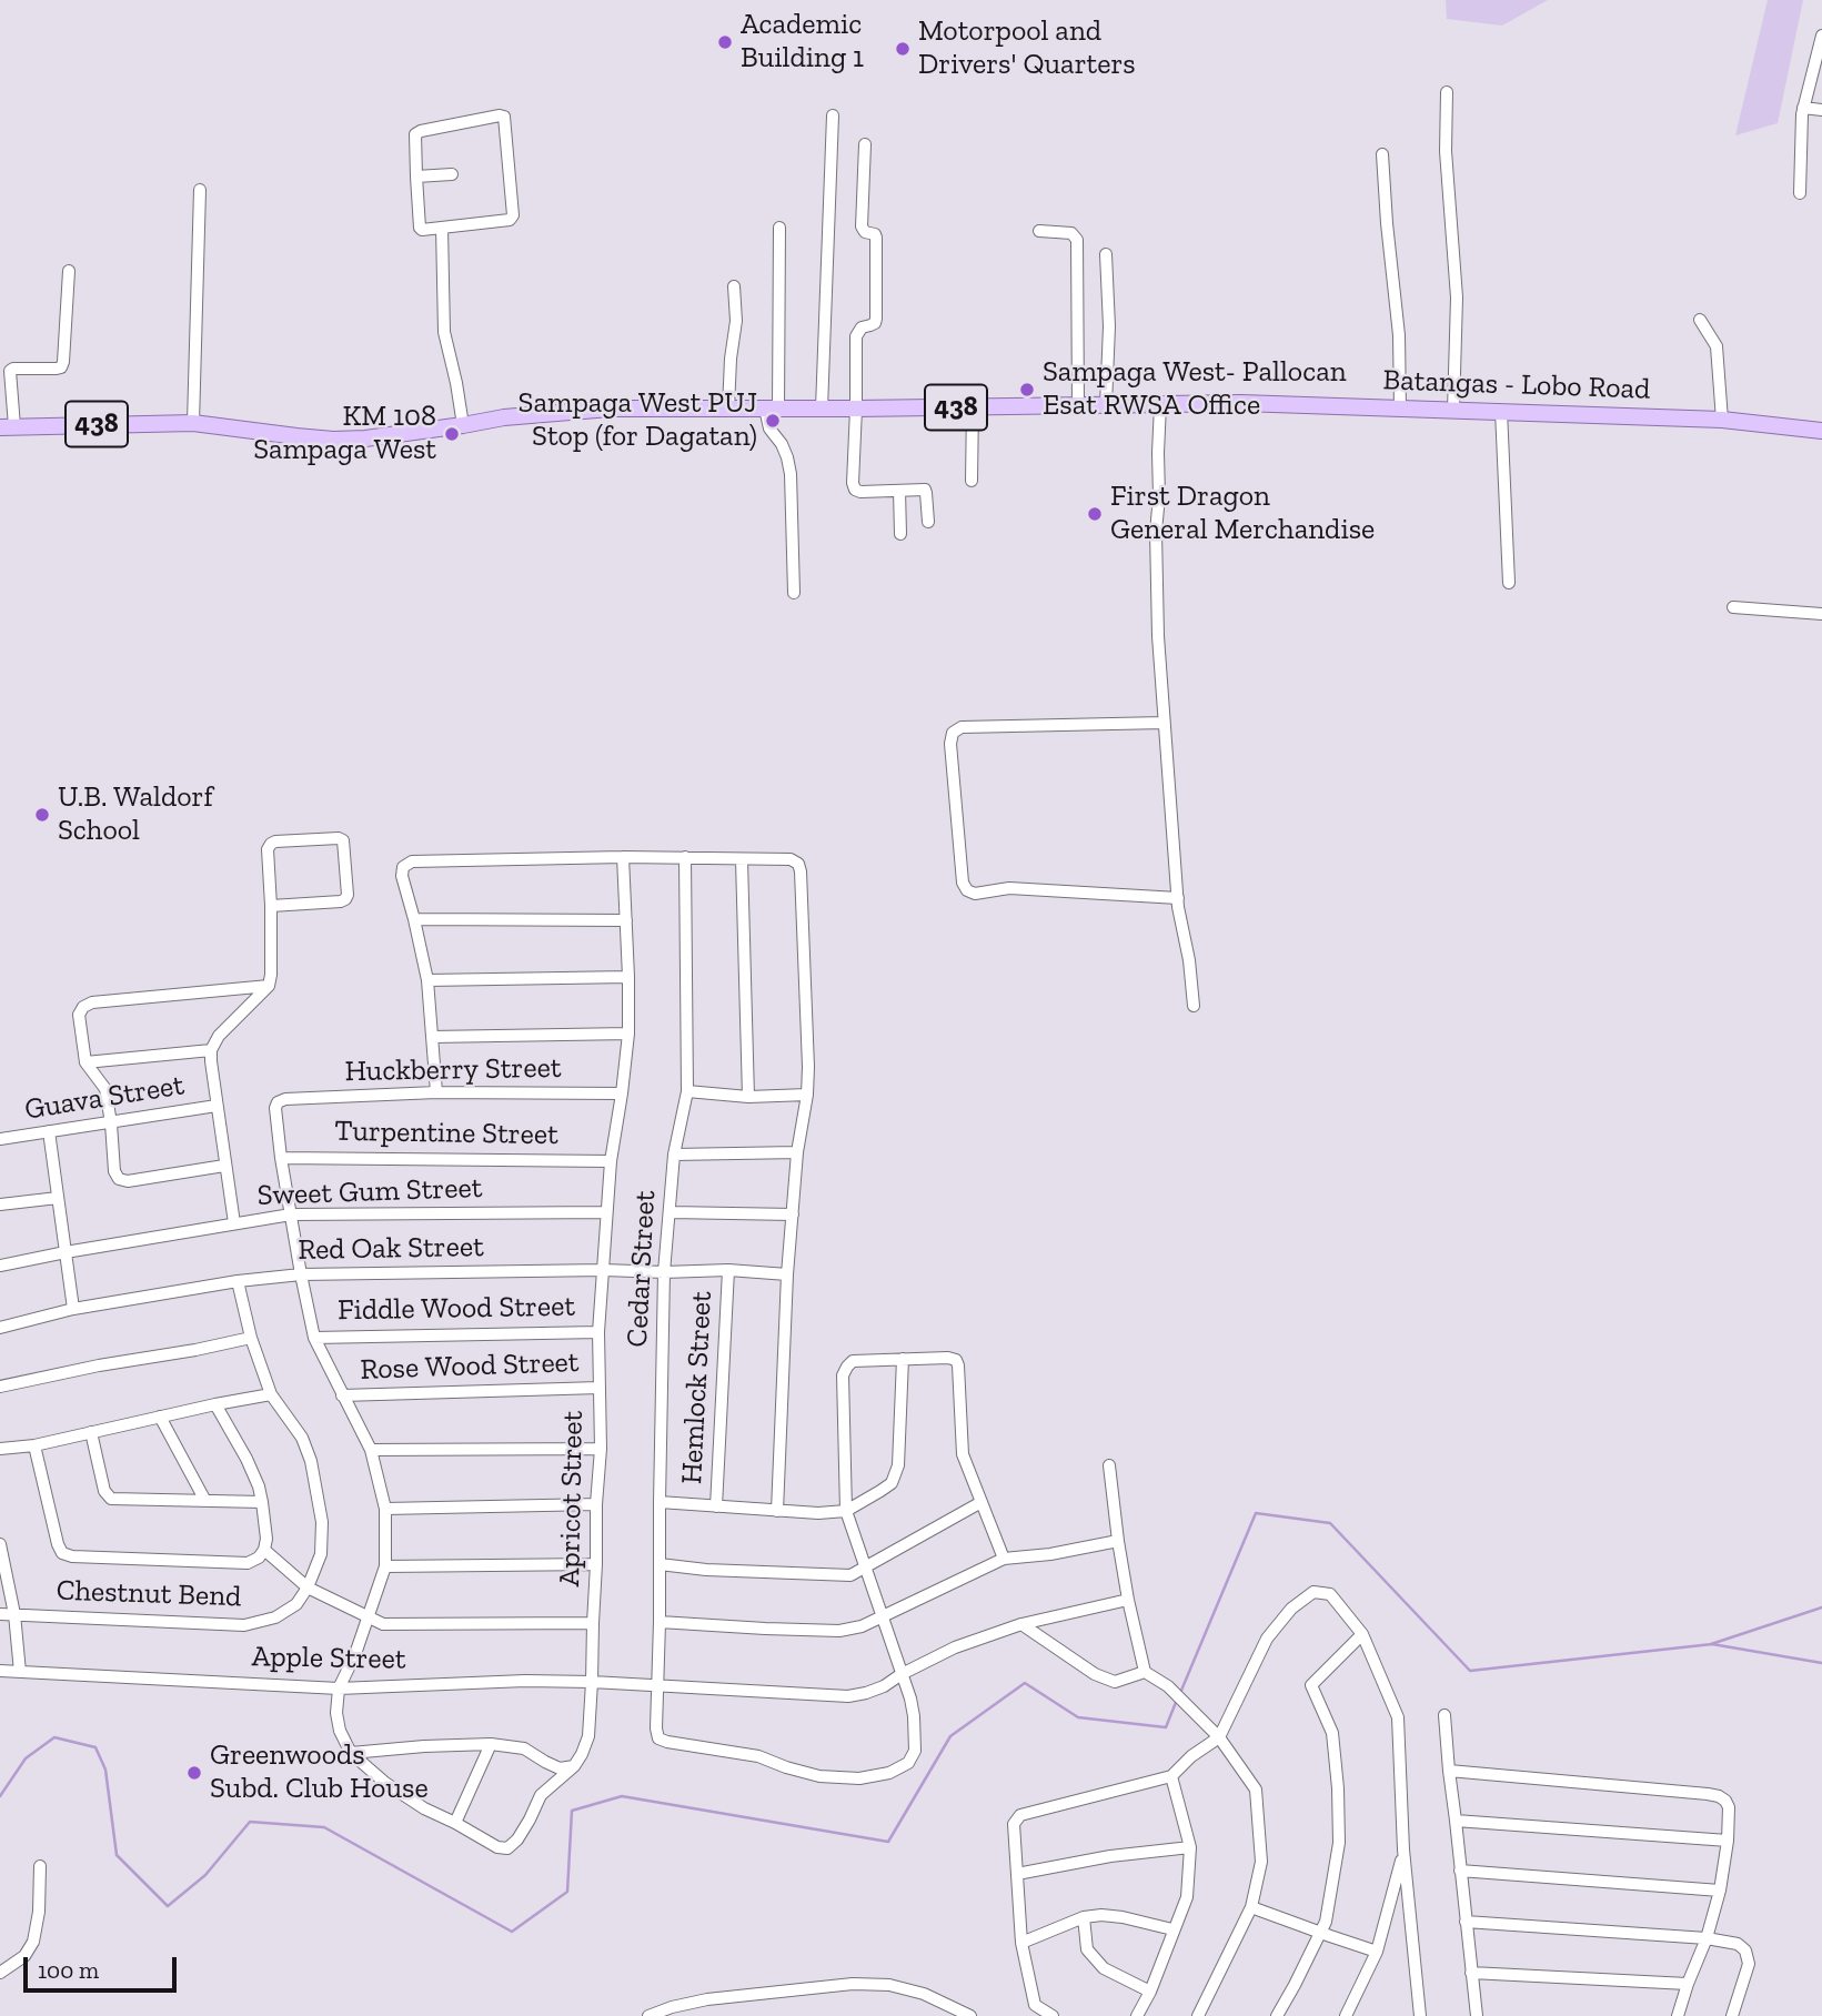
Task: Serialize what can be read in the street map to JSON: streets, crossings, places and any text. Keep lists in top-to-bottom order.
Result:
{
  "streets": {
    "main road": ["Batangas - Lobo Road", "438"],
    "street": [
      "Huckberry Street",
      "Guava Street",
      "Turpentine Street",
      "Sweet Gum Street",
      "Red Oak Street",
      "Cedar Street",
      "Fiddle Wood Street",
      "Rose Wood Street",
      "Hemlock Street",
      "Apricot Street",
      "Chestnut Bend",
      "Apple Street"
    ]
  },
  "crossings": [
    ["Huckberry Street", "Turpentine Street"],
    ["Huckberry Street", "Apricot Street"],
    ["Turpentine Street", "Apricot Street"],
    ["Sweet Gum Street", "Apricot Street"],
    ["Red Oak Street", "Cedar Street"],
    ["Red Oak Street", "Hemlock Street"],
    ["Red Oak Street", "Apricot Street"],
    ["Red Oak Street", "Chestnut Bend"],
    ["Cedar Street", "Apple Street"],
    ["Fiddle Wood Street", "Apricot Street"],
    ["Rose Wood Street", "Apricot Street"],
    ["Apricot Street", "Apple Street"]
  ],
  "places": [
    "Academic Building 1",
    "Motorpool and Drivers' Quarters",
    "Sampaga West- Pallocan Esat RWSA Office",
    "Sampaga West PUJ Stop (for Dagatan)",
    "KM 108 Sampaga West",
    "First Dragon General Merchandise",
    "U.B. Waldorf School",
    "Greenwoods Subd. Club House"
  ],
  "scale_bar": "100 m"
}
